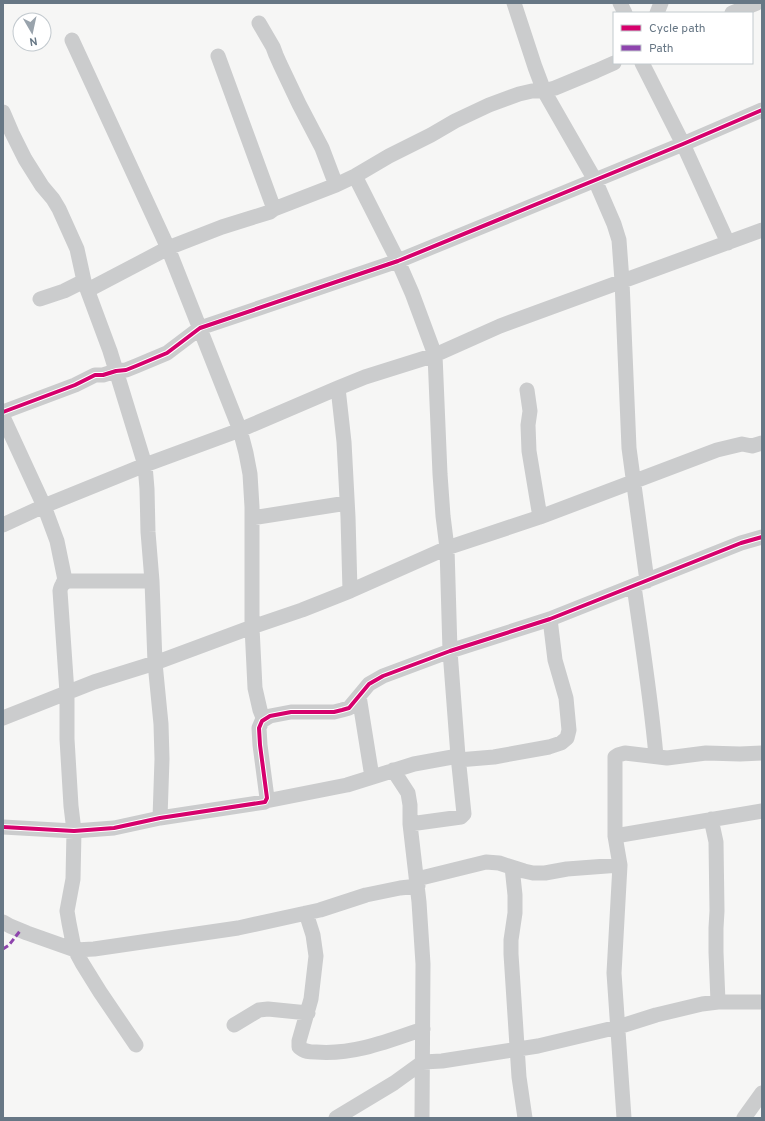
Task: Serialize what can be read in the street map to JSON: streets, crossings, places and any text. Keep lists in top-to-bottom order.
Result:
{
  "legend": ["Cycle path", "Path"],
  "north": "bottom"
}
